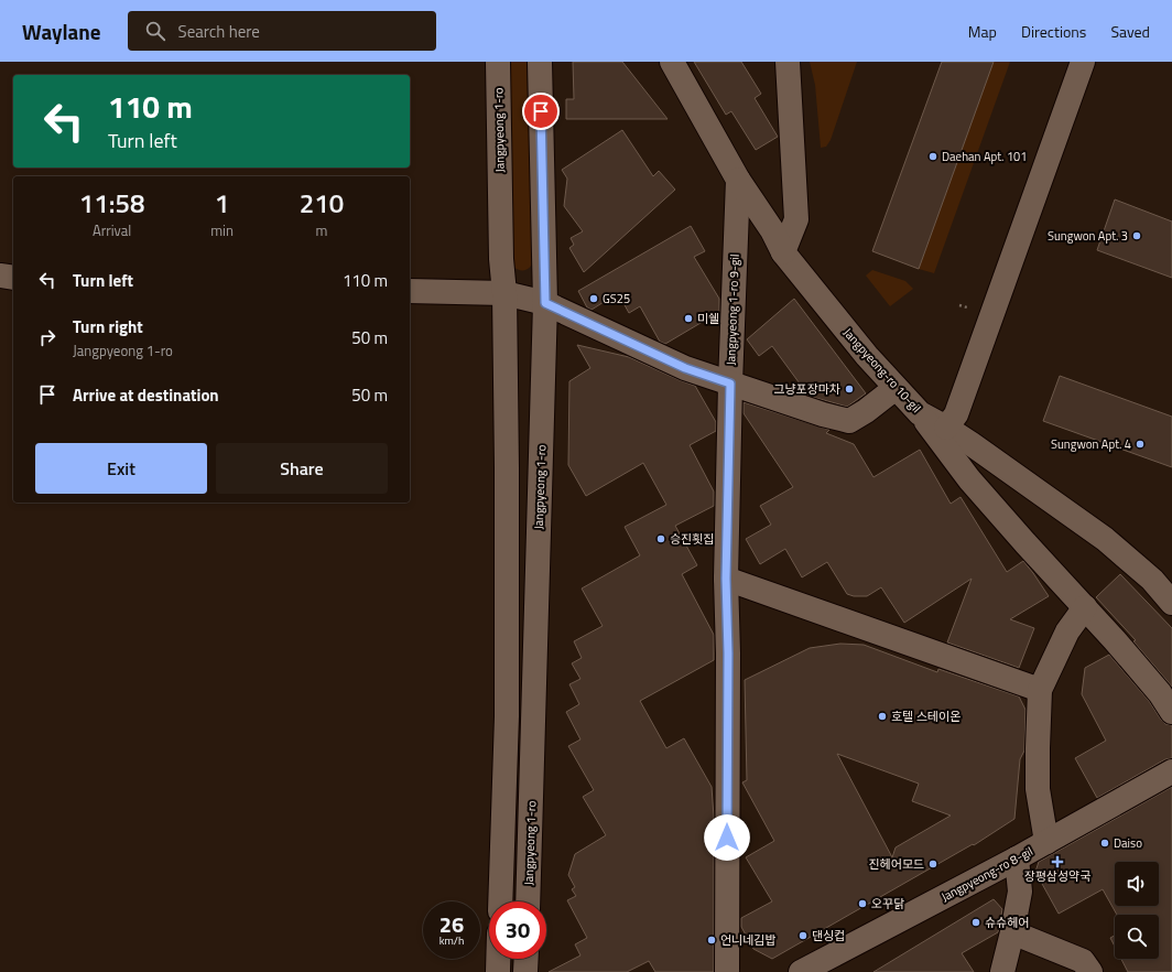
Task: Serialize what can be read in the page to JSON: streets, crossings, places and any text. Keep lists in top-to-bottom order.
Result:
{
  "streets": {
    "street": [
      "Jangpyeong 1-ro",
      "Jangpyeong 1-ro 9-gil",
      "Jangpyeong-ro 10-gil",
      "Jangpyeong-ro 8-gil"
    ]
  },
  "crossings": [
    ["Jangpyeong 1-ro 9-gil", "Jangpyeong-ro 10-gil"]
  ],
  "places": {
    "other": [
      "Daehan Apt. 101",
      "Sungwon Apt. 3",
      "GS25",
      "미쉘",
      "그냥포장마차",
      "Sungwon Apt. 4",
      "승진횟집",
      "호텔 스테이온",
      "Daiso",
      "진헤어모드",
      "오꾸닭",
      "슈슈헤어",
      "댄싱컵",
      "언니네김밥"
    ],
    "health": ["장평삼성약국"]
  },
  "page": {
    "header": "Waylane",
    "search": "Search here",
    "nav": ["Map", "Directions", "Saved"],
    "turn": ["110 m", "Turn left"],
    "eta": [
      "11:58",
      "Arrival",
      "1",
      "min",
      "210",
      "m"
    ],
    "list": [
      {
        "name": "Turn left",
        "value": "110 m"
      },
      {
        "name": "Turn right",
        "note": "Jangpyeong 1-ro",
        "value": "50 m"
      },
      {
        "name": "Arrive at destination",
        "value": "50 m"
      }
    ],
    "buttons": ["Exit", "Share"],
    "speed": "26 km/h",
    "limit": "30"
  }
}
